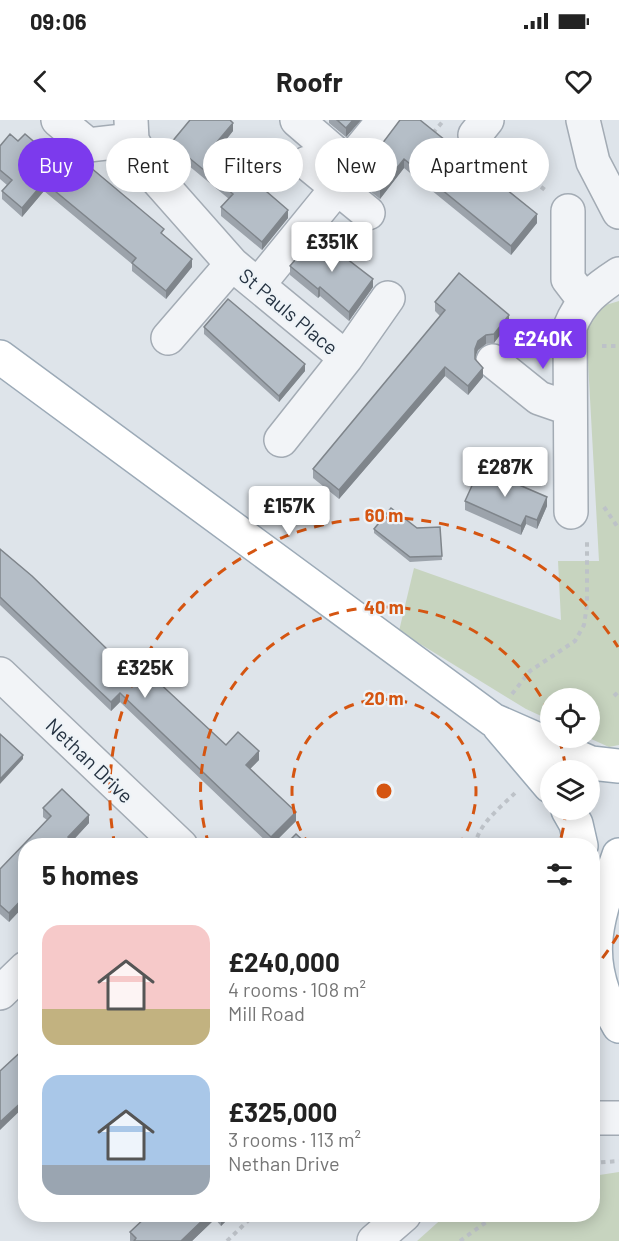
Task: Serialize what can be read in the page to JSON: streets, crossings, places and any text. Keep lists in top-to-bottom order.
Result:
{
  "streets": {
    "street": ["St Pauls Place", "Nethan Drive"]
  },
  "page": {
    "status": "09:06",
    "header": "Roofr",
    "chip": [
      "Buy",
      "Rent",
      "Filters",
      "New",
      "Apartment"
    ],
    "price": [
      "£351K",
      "£240K",
      "£287K",
      "£157K",
      "£325K"
    ],
    "heading": "5 homes",
    "list": [
      {
        "name": "£240,000",
        "note": "4 rooms · 108 m² · Mill Road"
      },
      {
        "name": "£325,000",
        "note": "3 rooms · 113 m² · Nethan Drive"
      }
    ]
  },
  "rings": ["60 m", "40 m", "20 m"]
}
